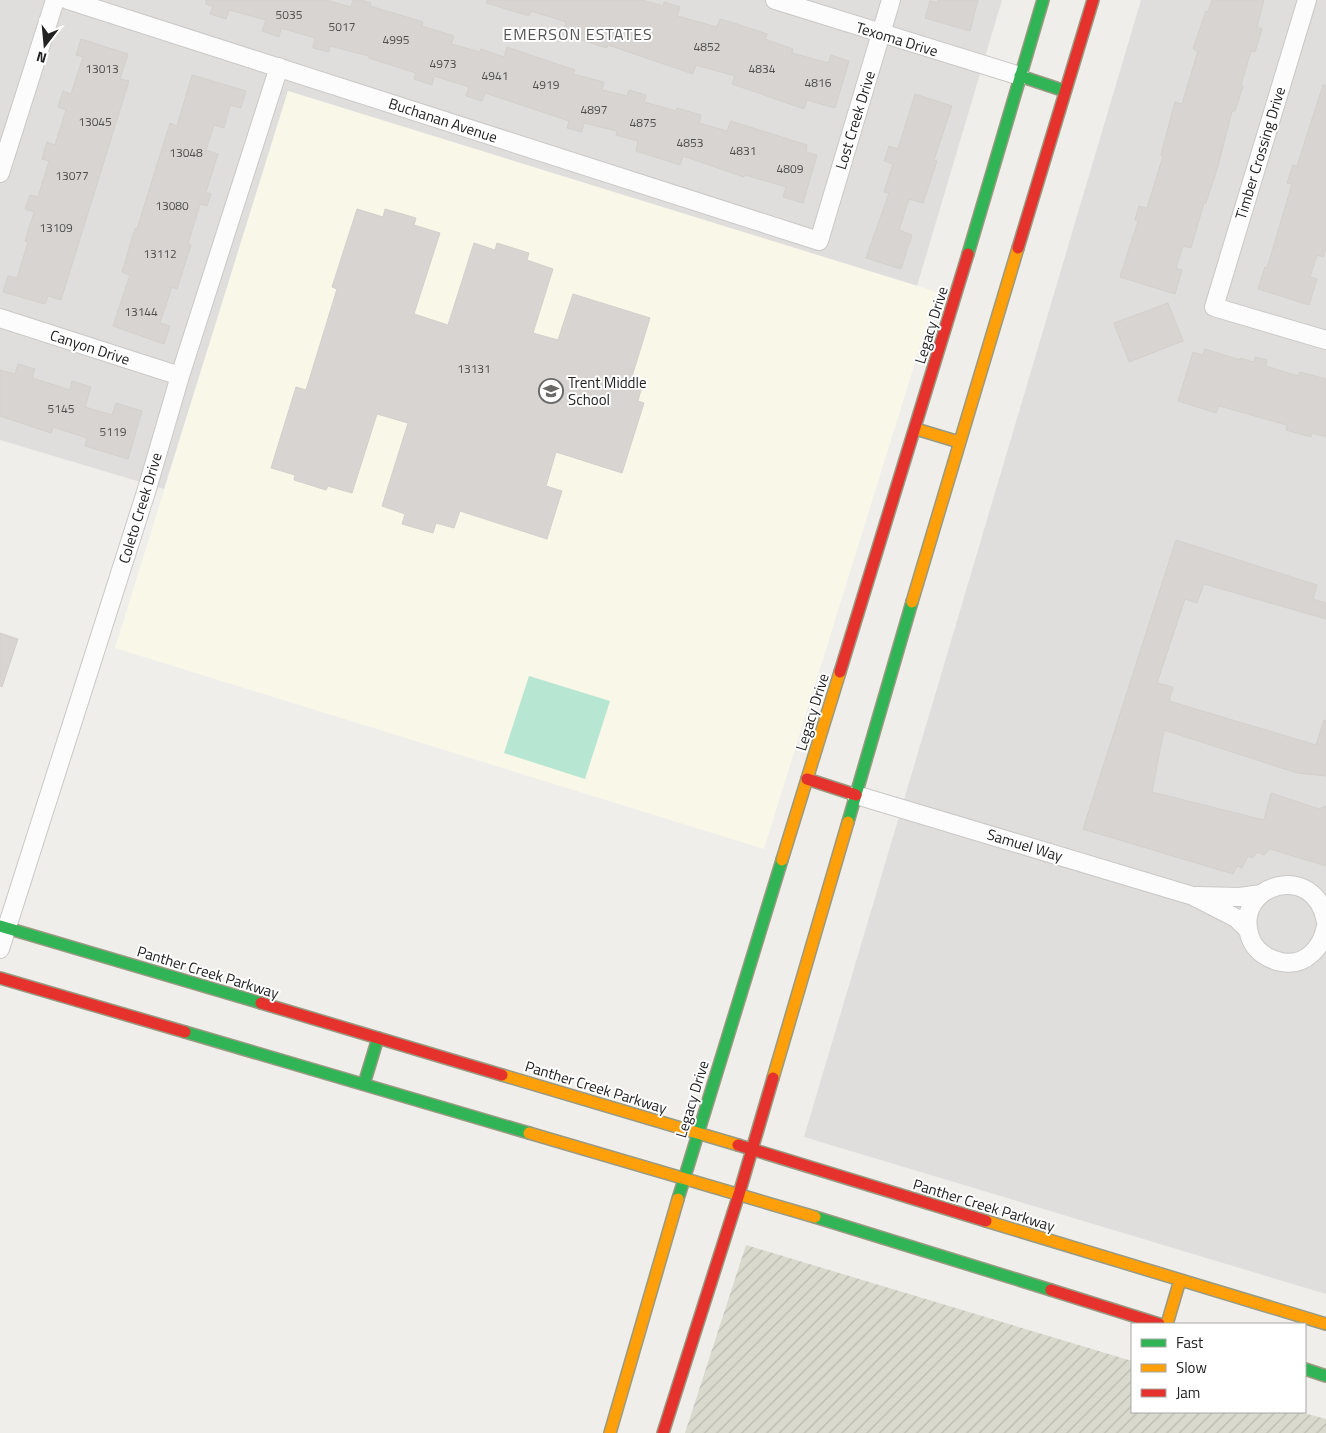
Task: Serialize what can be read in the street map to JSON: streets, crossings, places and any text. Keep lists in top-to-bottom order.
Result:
{
  "streets": {
    "main road": ["Legacy Drive", "Panther Creek Parkway"],
    "street": [
      "Texoma Drive",
      "Buchanan Avenue",
      "Lost Creek Drive",
      "Timber Crossing Drive",
      "Canyon Drive",
      "Coleto Creek Drive",
      "Samuel Way"
    ]
  },
  "crossings": [
    ["Texoma Drive", "Lost Creek Drive"],
    ["Texoma Drive", "Legacy Drive"],
    ["Buchanan Avenue", "Lost Creek Drive"],
    ["Buchanan Avenue", "Coleto Creek Drive"],
    ["Legacy Drive", "Panther Creek Parkway"],
    ["Canyon Drive", "Coleto Creek Drive"],
    ["Coleto Creek Drive", "Panther Creek Parkway"]
  ],
  "districts": ["EMERSON ESTATES"],
  "places": {
    "school or university": ["Trent Middle School"]
  },
  "house_numbers": [
    "5035",
    "5017",
    "4995",
    "4852",
    "4973",
    "13013",
    "4834",
    "4941",
    "4816",
    "4919",
    "4897",
    "13045",
    "4875",
    "4853",
    "4831",
    "13048",
    "4809",
    "13077",
    "13080",
    "13109",
    "13112",
    "13144",
    "13131",
    "5145",
    "5119"
  ],
  "legend": ["Fast", "Slow", "Jam"],
  "north": "bottom"
}
